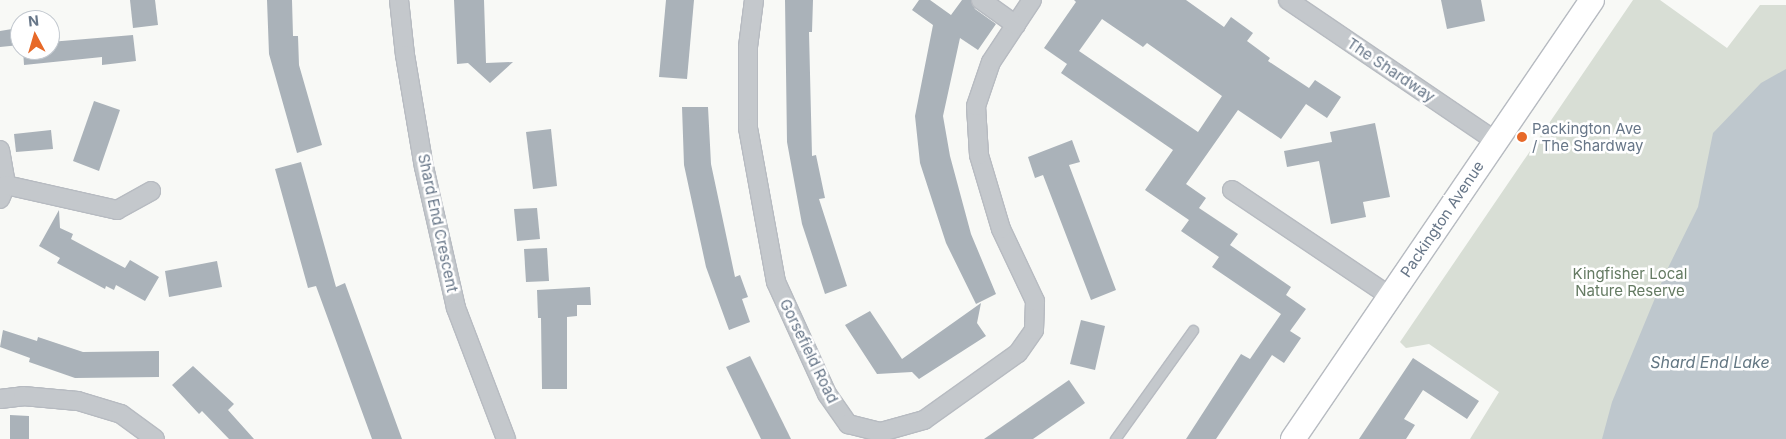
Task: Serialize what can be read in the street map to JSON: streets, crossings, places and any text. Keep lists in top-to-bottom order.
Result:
{
  "streets": {
    "street": [
      "The Shardway",
      "Packington Avenue",
      "Shard End Crescent",
      "Gorsefield Road"
    ]
  },
  "crossings": [
    ["The Shardway", "Packington Avenue"]
  ],
  "water": ["Shard End Lake"],
  "parks": ["Kingfisher Local Nature Reserve"],
  "places": ["Packington Ave / The Shardway"],
  "north": "top"
}
